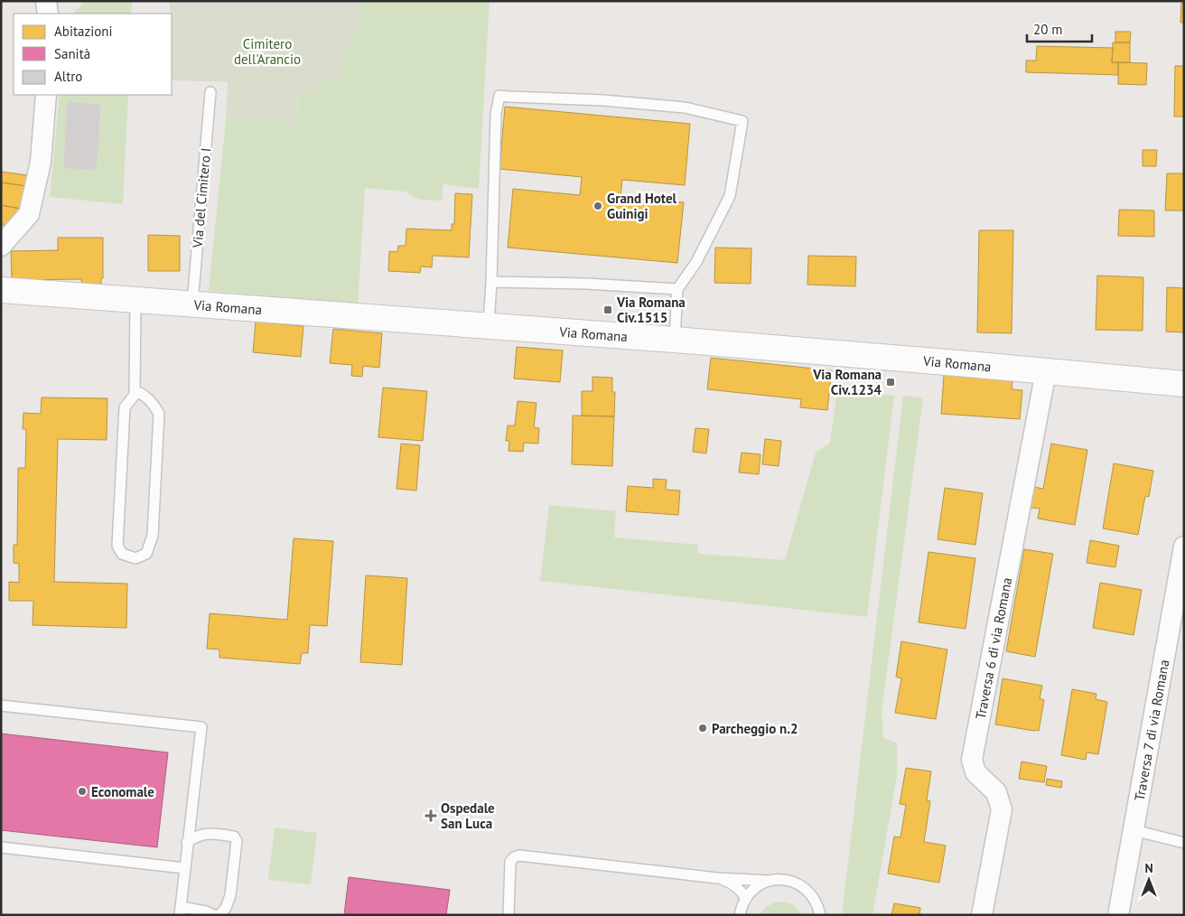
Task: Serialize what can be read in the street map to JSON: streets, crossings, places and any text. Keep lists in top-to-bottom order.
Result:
{
  "streets": {
    "main road": ["Via Romana"],
    "street": ["Traversa 6 di via Romana", "Traversa 7 di via Romana"],
    "lane": ["Via del Cimitero I"]
  },
  "crossings": [
    ["Via del Cimitero I", "Via Romana"],
    ["Via Romana", "Traversa 6 di via Romana"]
  ],
  "parks": ["Cimitero dell'Arancio"],
  "places": {
    "other": ["Grand Hotel Guinigi", "Parcheggio n.2", "Economale"],
    "transit": ["Via Romana Civ.1515", "Via Romana Civ.1234"],
    "health": ["Ospedale San Luca"]
  },
  "legend": ["Abitazioni", "Sanità", "Altro"],
  "scale_bar": "20 m",
  "north": "top"
}
